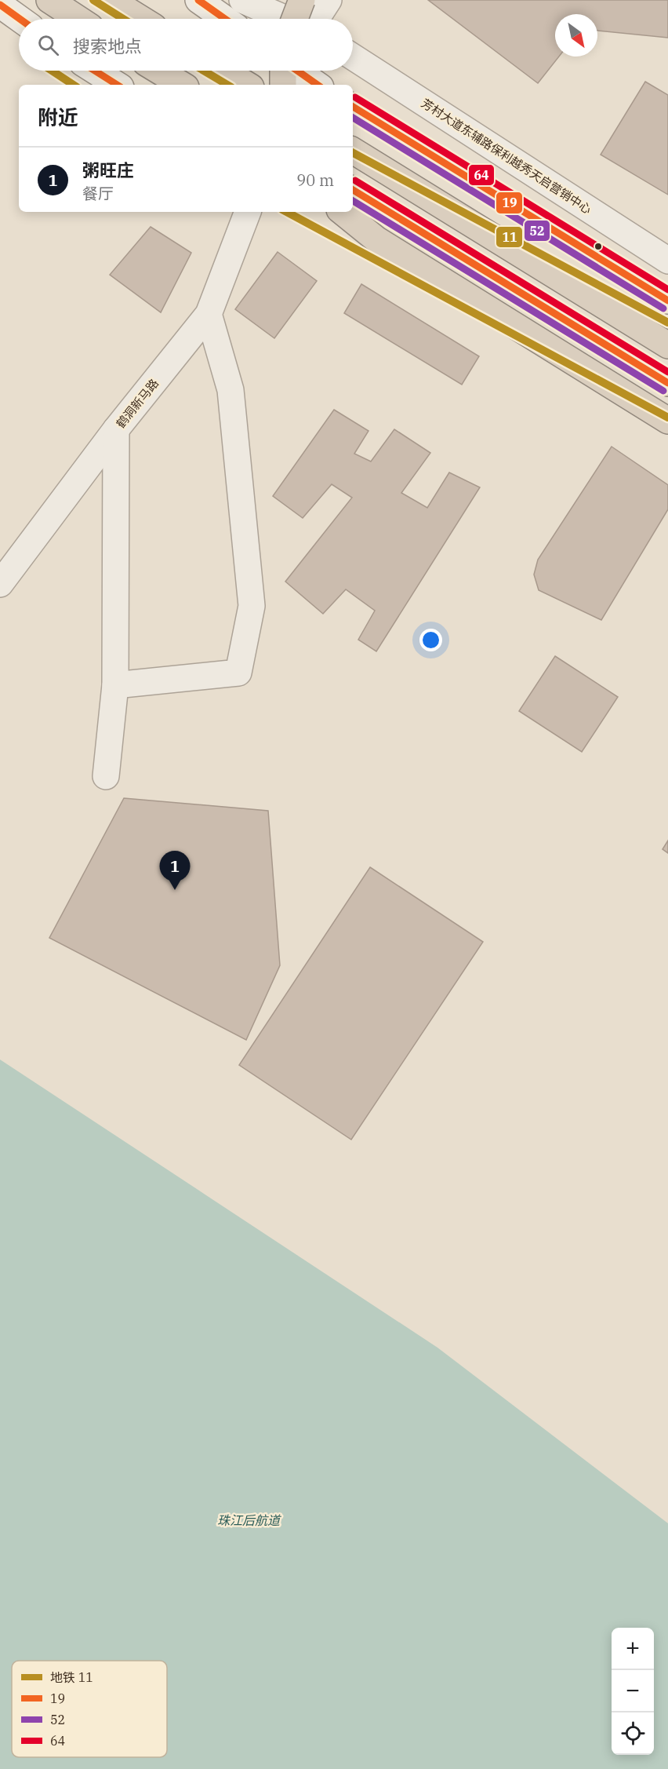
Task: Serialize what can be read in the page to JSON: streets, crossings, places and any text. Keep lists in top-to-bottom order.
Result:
{
  "streets": {
    "street": ["芳村大道东辅路保利越秀天启营销中心", "鹤洞新马路"]
  },
  "water": ["珠江后航道"],
  "lines": [
    "metro line 11",
    "transit line 19",
    "transit line 64",
    "transit line 52"
  ],
  "legend": [
    "地铁 11",
    "19",
    "52",
    "64"
  ],
  "north": "bottom right",
  "page": {
    "search": "搜索地点",
    "heading": "附近",
    "list": [
      {
        "mark": "1",
        "name": "粥旺庄",
        "note": "餐厅",
        "value": "90 m"
      }
    ],
    "pins": "1",
    "map_buttons": ["+", "−"]
  }
}
